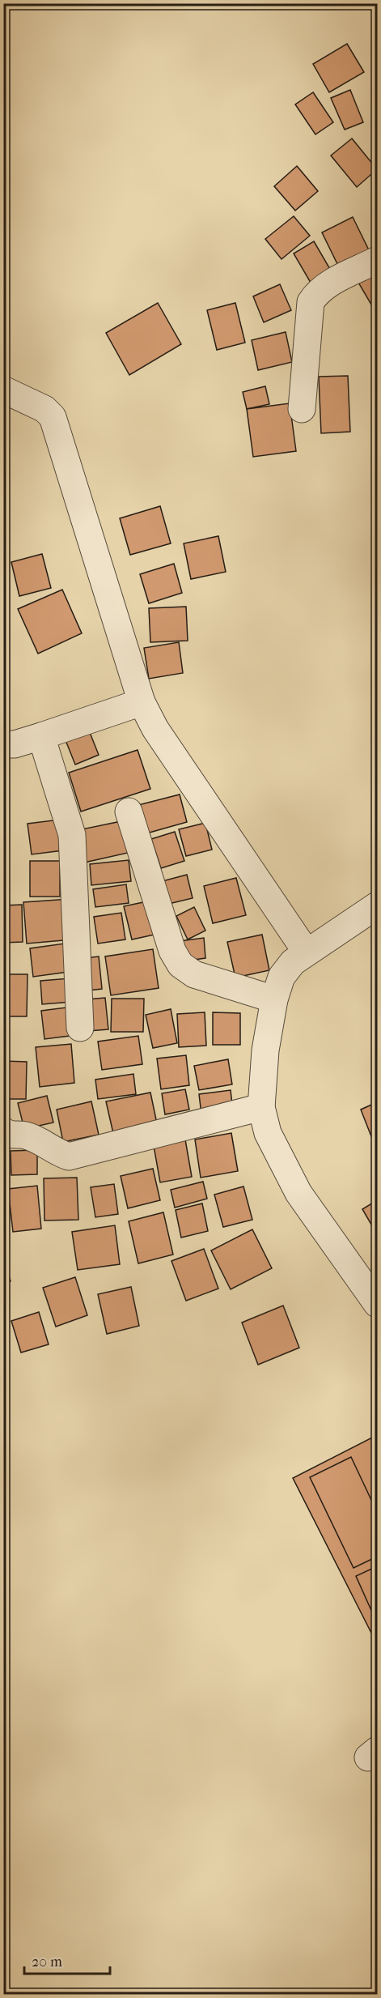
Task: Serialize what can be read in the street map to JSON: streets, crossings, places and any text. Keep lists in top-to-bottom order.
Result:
{
  "scale_bar": "20 m"
}
